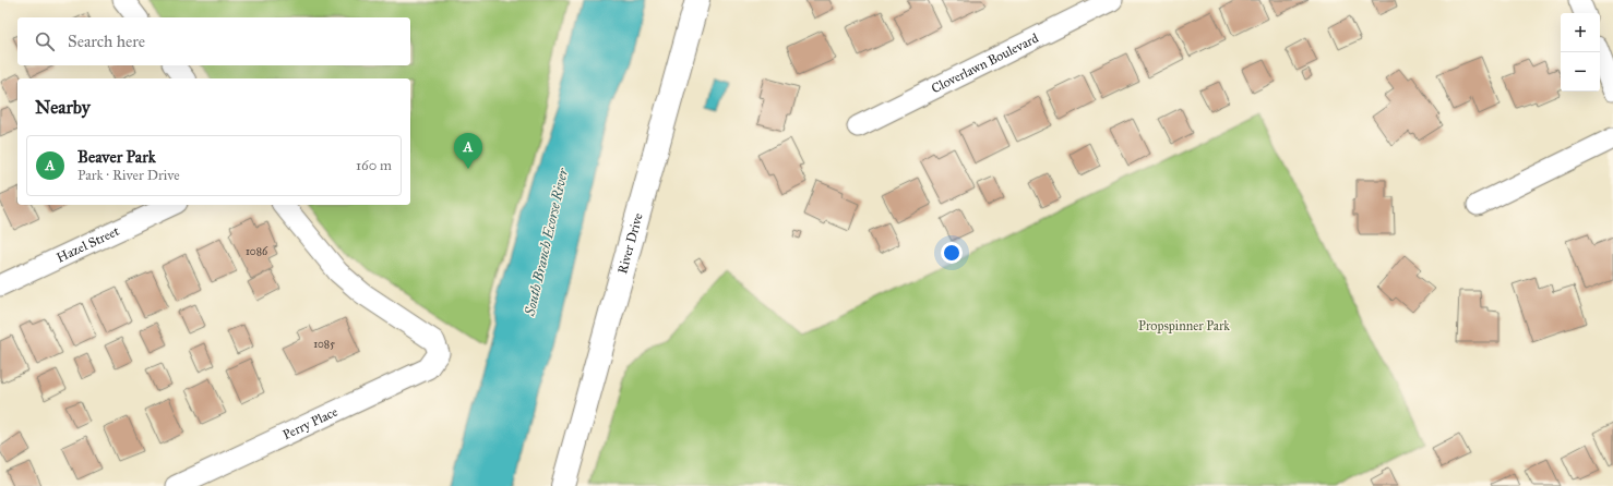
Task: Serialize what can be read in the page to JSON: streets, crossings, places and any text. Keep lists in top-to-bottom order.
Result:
{
  "streets": {
    "street": [
      "Cloverlawn Boulevard",
      "River Drive",
      "Hazel Street",
      "Perry Place"
    ]
  },
  "water": ["South Branch Ecorse River"],
  "parks": ["Propspinner Park"],
  "house_numbers": ["1086", "1085"],
  "page": {
    "map_buttons": ["+", "−"],
    "search": "Search here",
    "heading": "Nearby",
    "pins": "A",
    "list": [
      {
        "mark": "A",
        "name": "Beaver Park",
        "note": "Park · River Drive",
        "value": "160 m"
      }
    ]
  }
}
